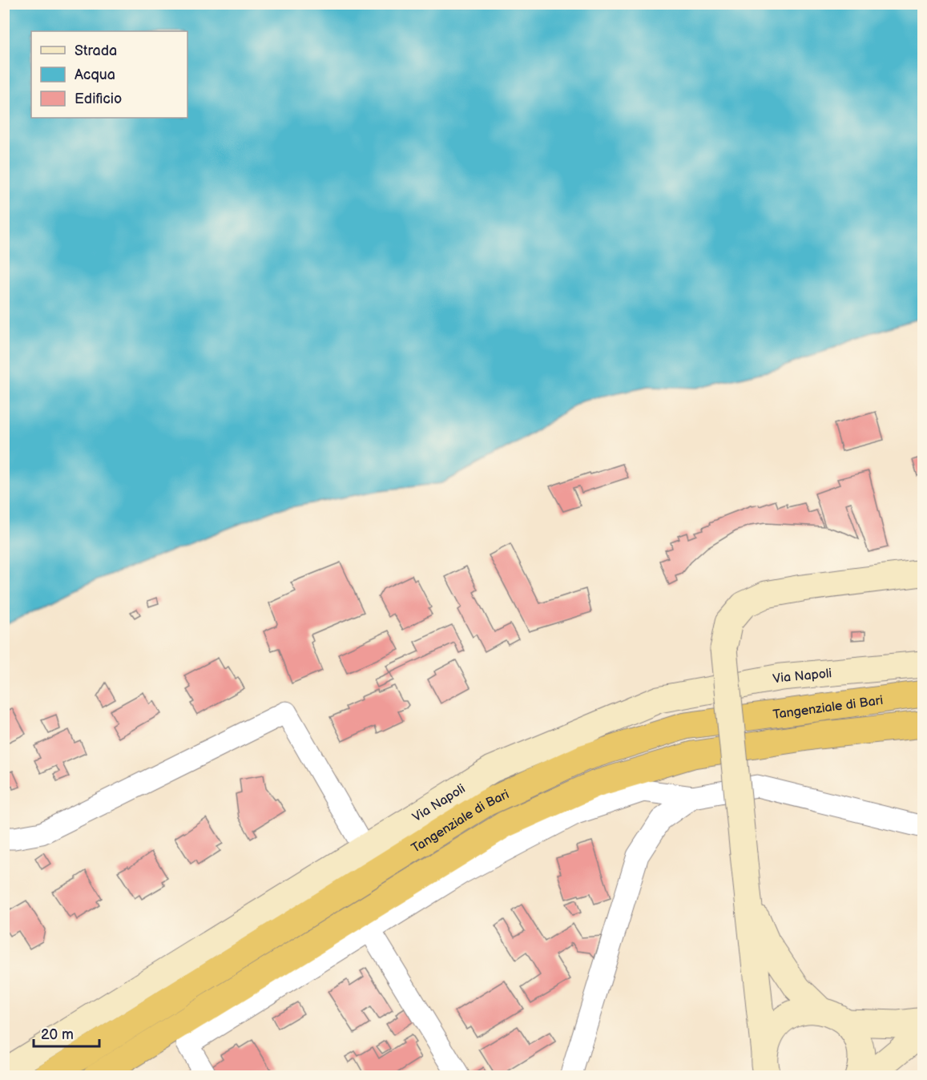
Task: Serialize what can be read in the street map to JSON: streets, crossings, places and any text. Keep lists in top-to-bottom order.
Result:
{
  "streets": {
    "highway": ["Tangenziale di Bari"],
    "street": ["Via Napoli"]
  },
  "legend": ["Strada", "Acqua", "Edificio"],
  "scale_bar": "20 m"
}
